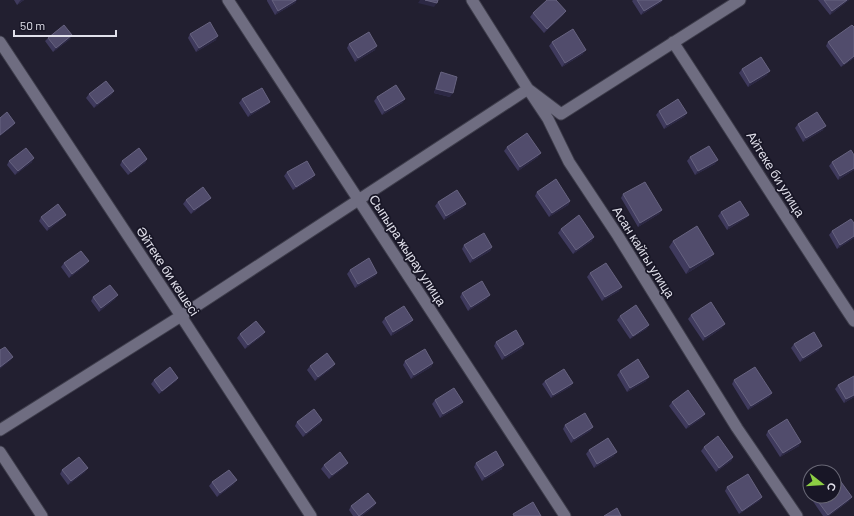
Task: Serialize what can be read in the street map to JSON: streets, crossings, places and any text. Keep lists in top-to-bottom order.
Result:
{
  "streets": {
    "street": [
      "Айтеке би улица",
      "Сыпыра жырау улица",
      "Асан кайгы улица",
      "Әйтеке би көшесі"
    ]
  },
  "scale_bar": "50 m",
  "north": "right"
}
